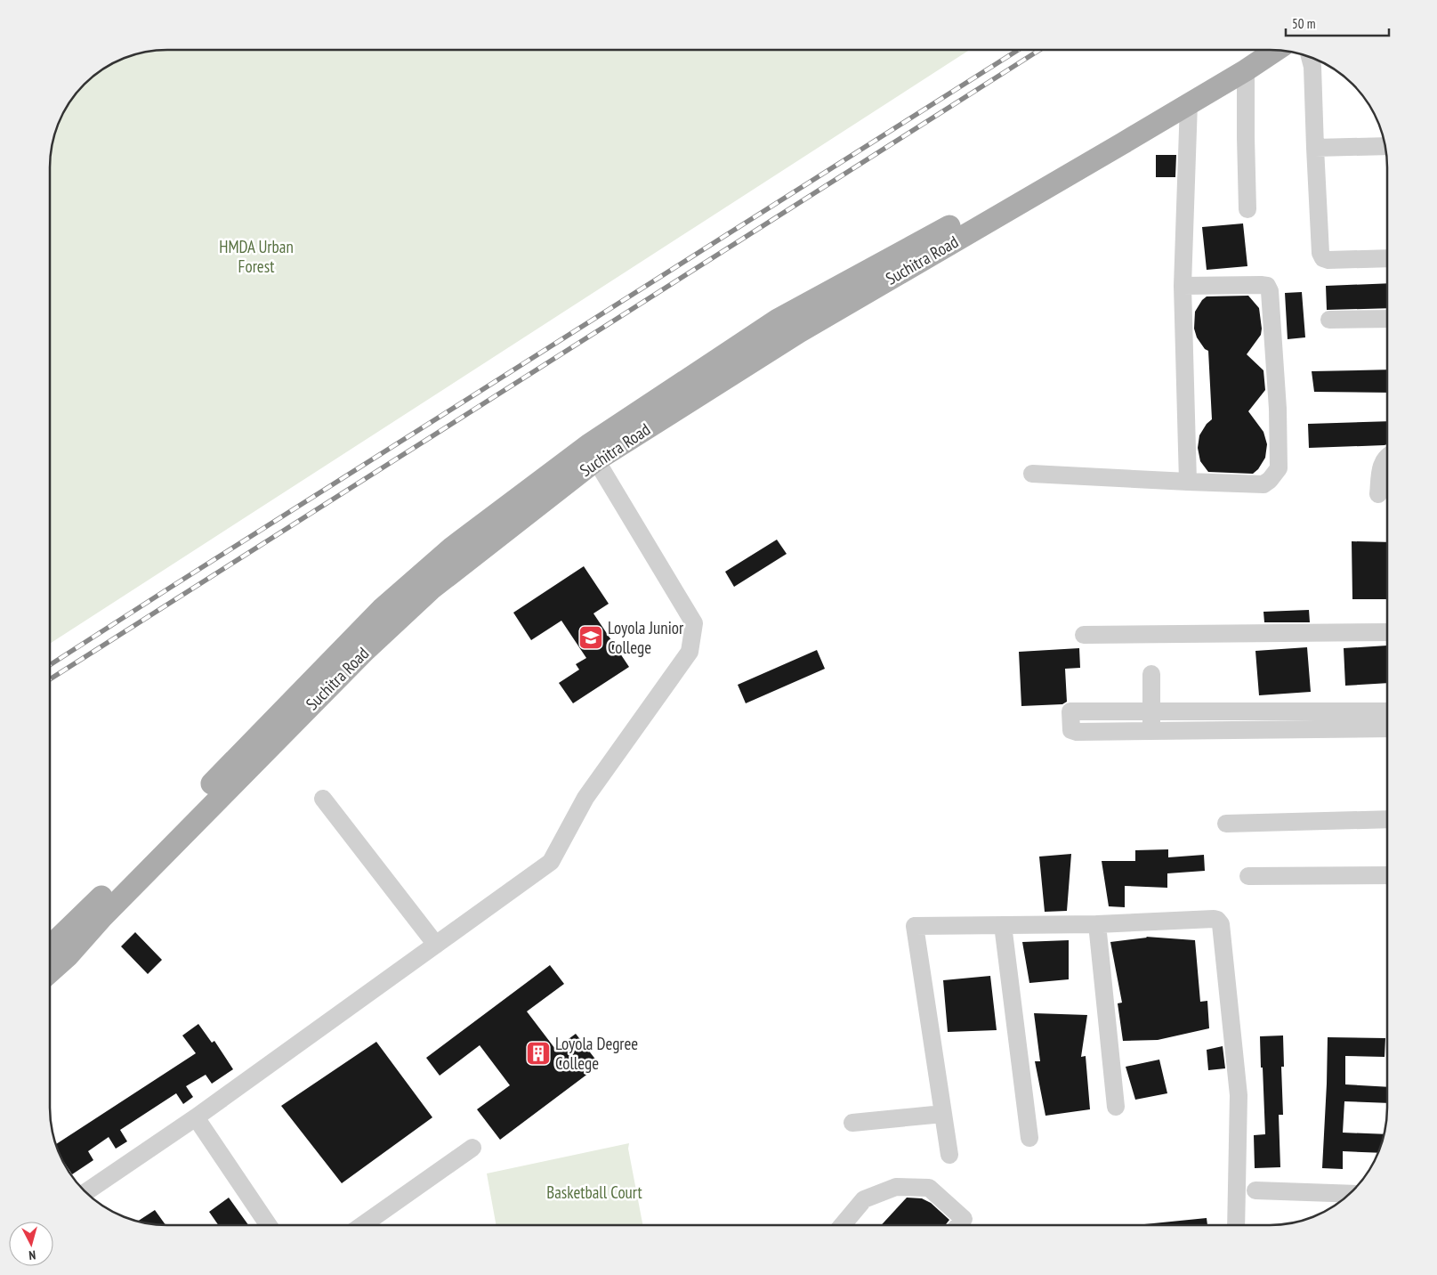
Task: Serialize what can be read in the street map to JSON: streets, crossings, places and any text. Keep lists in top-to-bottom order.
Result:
{
  "streets": {
    "main road": ["Suchitra Road"]
  },
  "parks": ["HMDA Urban Forest", "Basketball Court"],
  "places": {
    "school or university": ["Loyola Junior College"],
    "building": ["Loyola Degree College"]
  },
  "scale_bar": "50 m",
  "north": "bottom"
}
